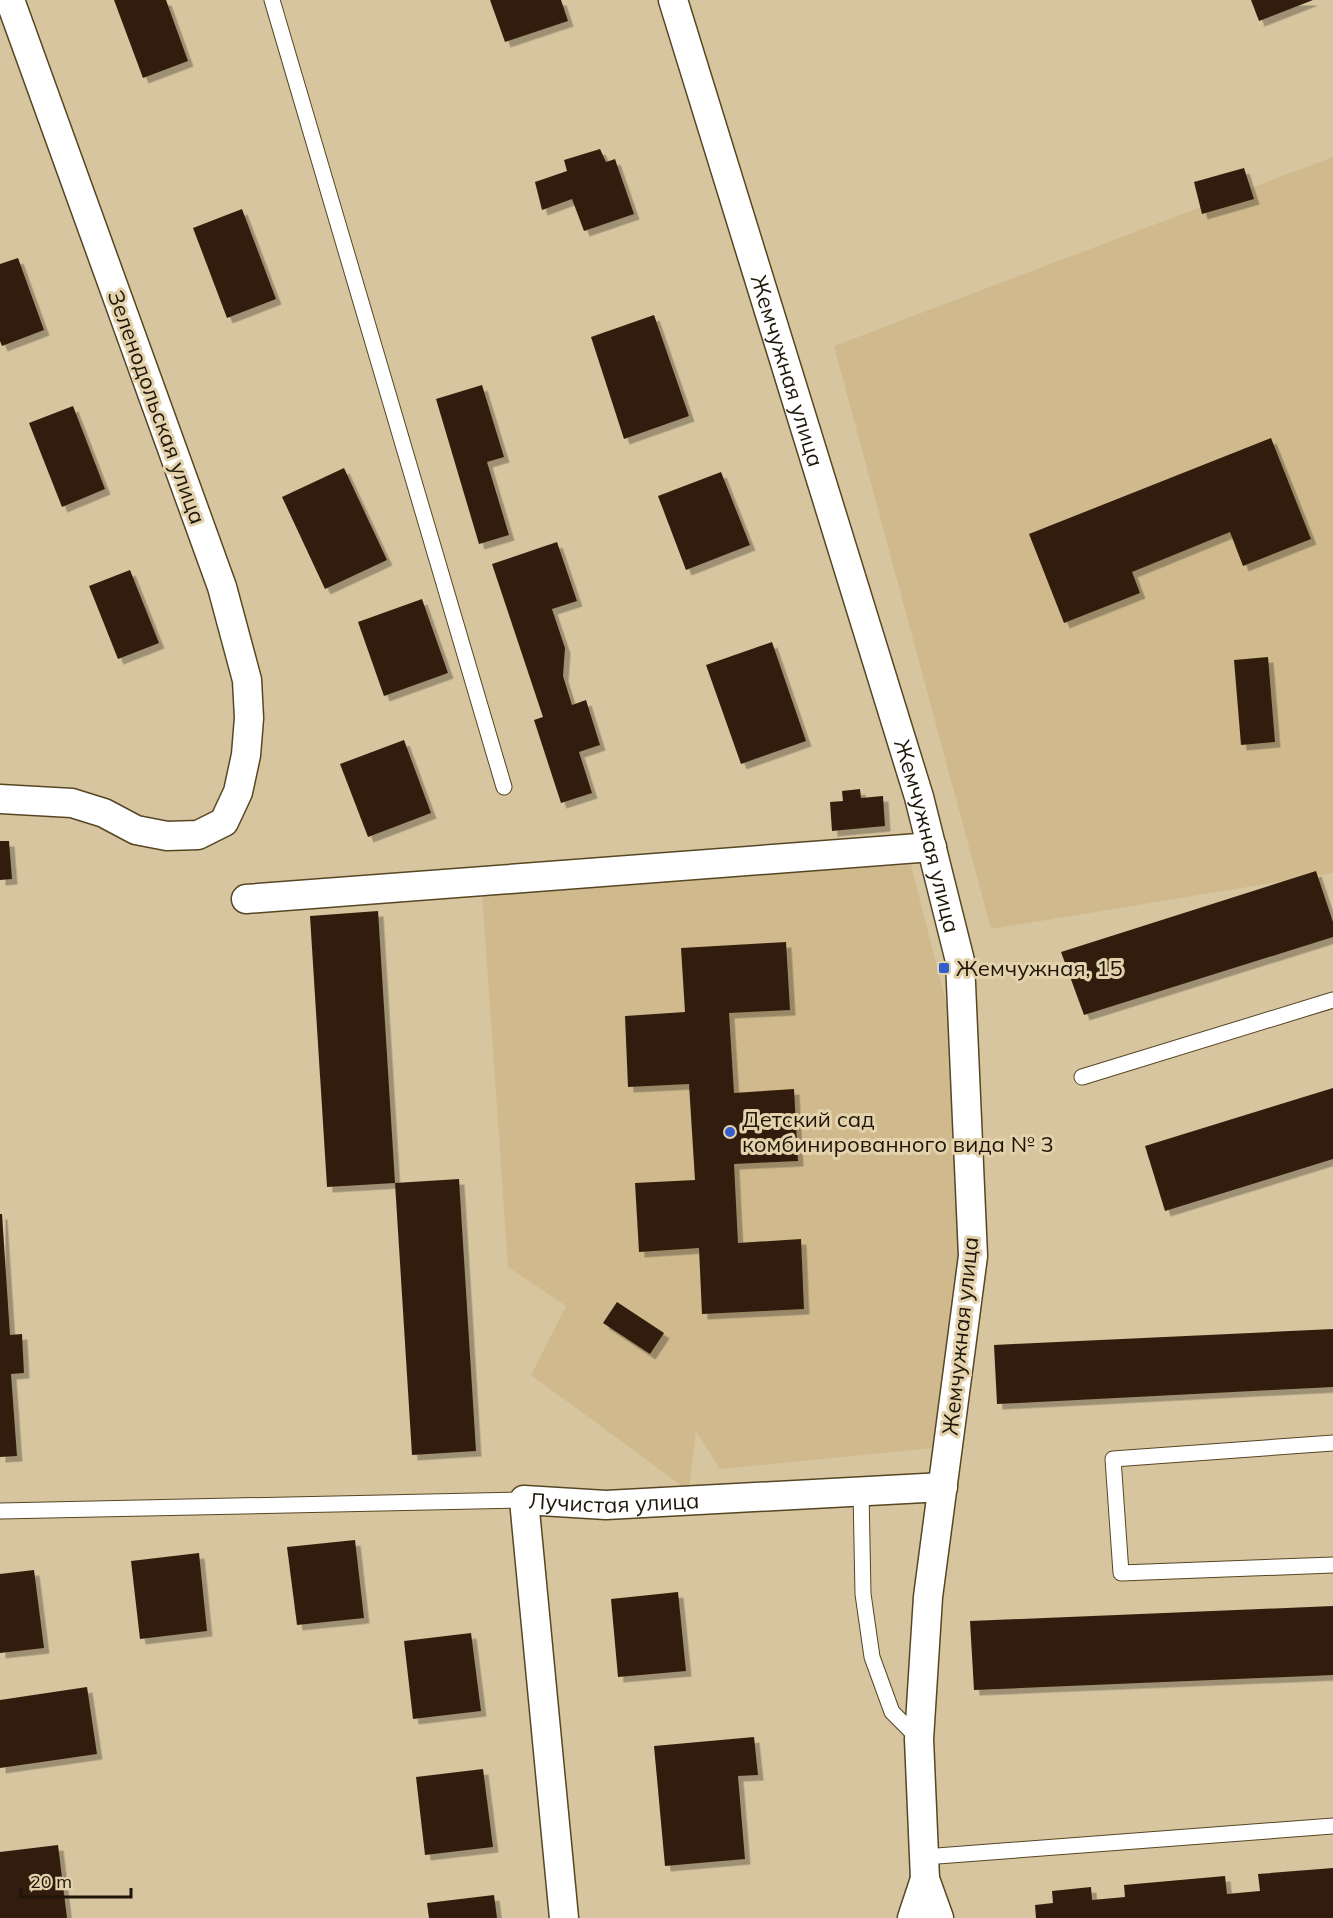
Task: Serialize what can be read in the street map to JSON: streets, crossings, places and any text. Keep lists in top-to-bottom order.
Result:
{
  "streets": {
    "street": ["Жемчужная улица", "Зеленодольская улица", "Лучистая улица"]
  },
  "crossings": [
    ["Жемчужная улица", "Лучистая улица"]
  ],
  "places": {
    "transit": ["Жемчужная, 15"],
    "other": ["Детский сад комбинированного вида № 3"]
  },
  "scale_bar": "20 m"
}
